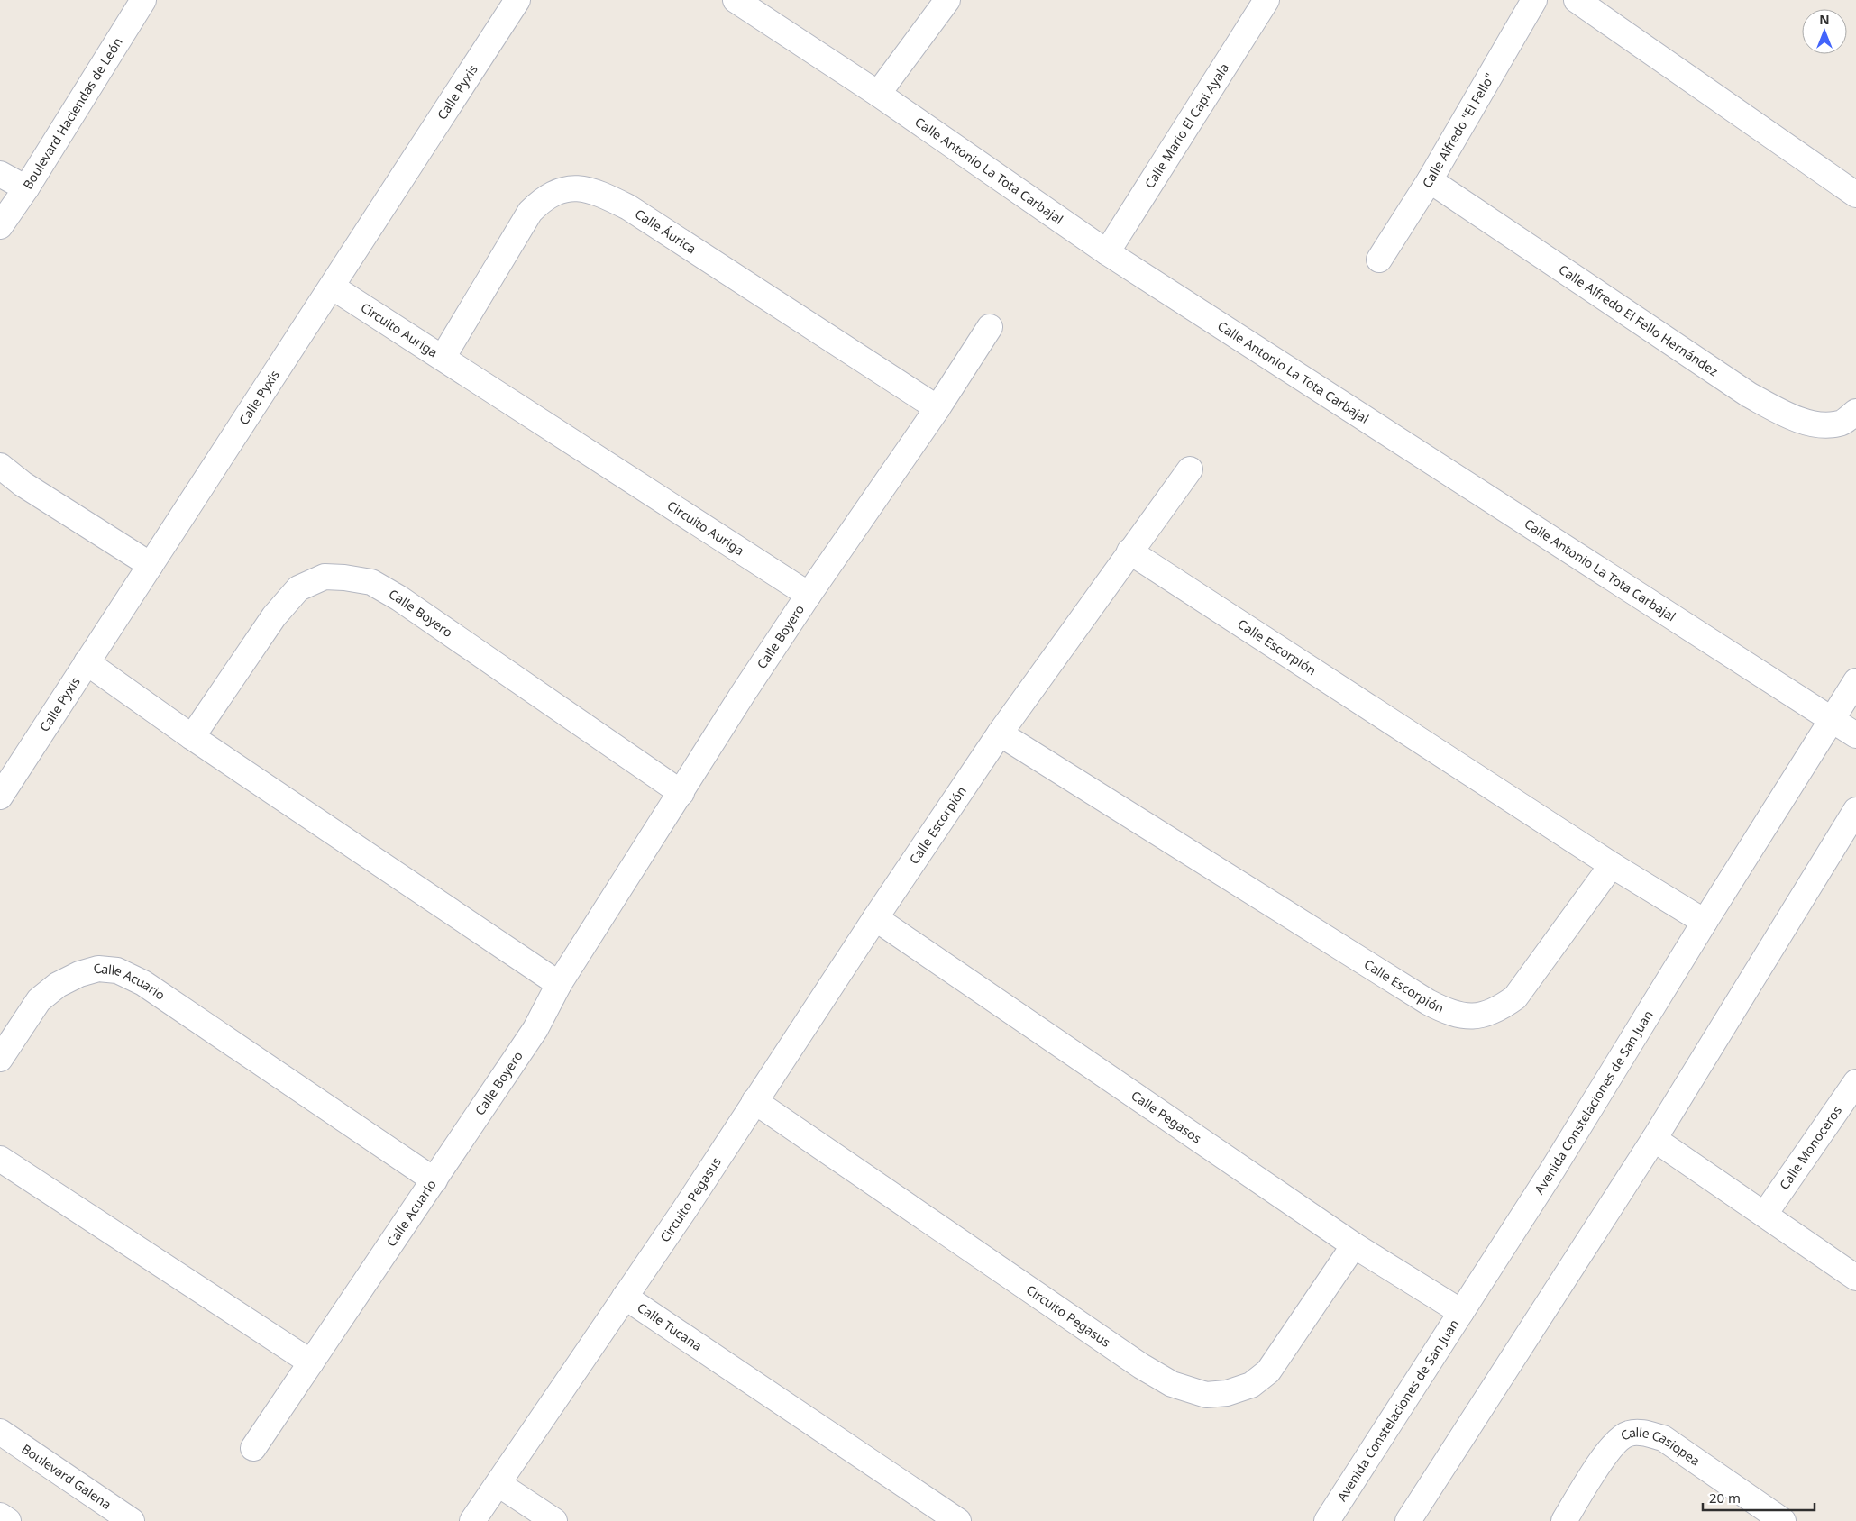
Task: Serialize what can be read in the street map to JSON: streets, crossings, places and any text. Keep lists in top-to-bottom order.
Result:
{
  "streets": {
    "street": [
      "Calle Pyxis",
      "Boulevard Haciendas de León",
      "Calle Mario El Capi Ayala",
      "Calle Alfredo \"El Fello\"",
      "Calle Antonio La Tota Carbajal",
      "Calle Áurica",
      "Calle Alfredo El Fello Hernández",
      "Circuito Auriga",
      "Calle Boyero",
      "Calle Escorpión",
      "Calle Acuario",
      "Avenida Constelaciones de San Juan",
      "Calle Pegasos",
      "Calle Monoceros",
      "Circuito Pegasus",
      "Calle Tucana",
      "Calle Casiopea",
      "Boulevard Galena"
    ]
  },
  "crossings": [
    ["Calle Pyxis", "Circuito Auriga"],
    ["Calle Mario El Capi Ayala", "Calle Antonio La Tota Carbajal"],
    ["Calle Alfredo \"El Fello\"", "Calle Alfredo El Fello Hernández"],
    ["Calle Antonio La Tota Carbajal", "Avenida Constelaciones de San Juan"],
    ["Calle Áurica", "Circuito Auriga"],
    ["Circuito Auriga", "Calle Boyero"],
    ["Calle Boyero", "Calle Acuario"],
    ["Calle Escorpión", "Avenida Constelaciones de San Juan"],
    ["Calle Escorpión", "Calle Pegasos"],
    ["Calle Escorpión", "Circuito Pegasus"],
    ["Avenida Constelaciones de San Juan", "Calle Pegasos"],
    ["Calle Pegasos", "Circuito Pegasus"],
    ["Circuito Pegasus", "Calle Tucana"]
  ],
  "scale_bar": "20 m",
  "north": "top"
}
